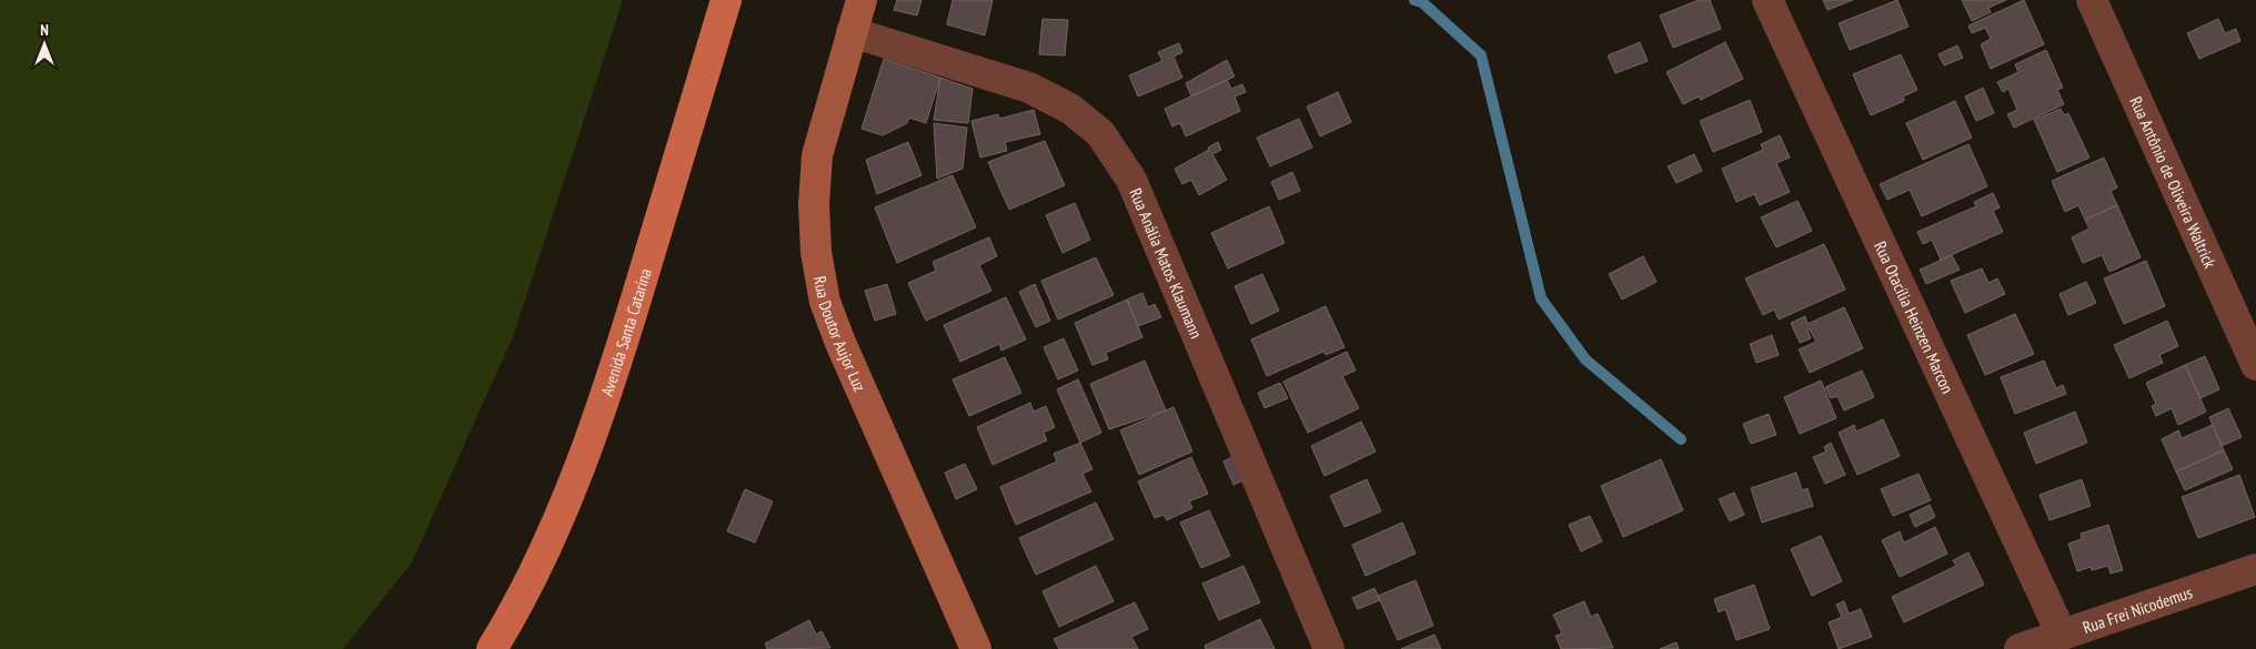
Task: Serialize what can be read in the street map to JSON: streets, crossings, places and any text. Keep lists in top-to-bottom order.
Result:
{
  "streets": {
    "main road": ["Avenida Santa Catarina"],
    "street": [
      "Rua Antônio de Oliveira Waltrick",
      "Rua Anália Matos Klaumann",
      "Rua Otacília Heinzen Marcon",
      "Rua Doutor Aujor Luz",
      "Rua Frei Nicodemus"
    ]
  },
  "crossings": [
    ["Rua Anália Matos Klaumann", "Rua Doutor Aujor Luz"],
    ["Rua Otacília Heinzen Marcon", "Rua Frei Nicodemus"]
  ],
  "north": "top"
}
